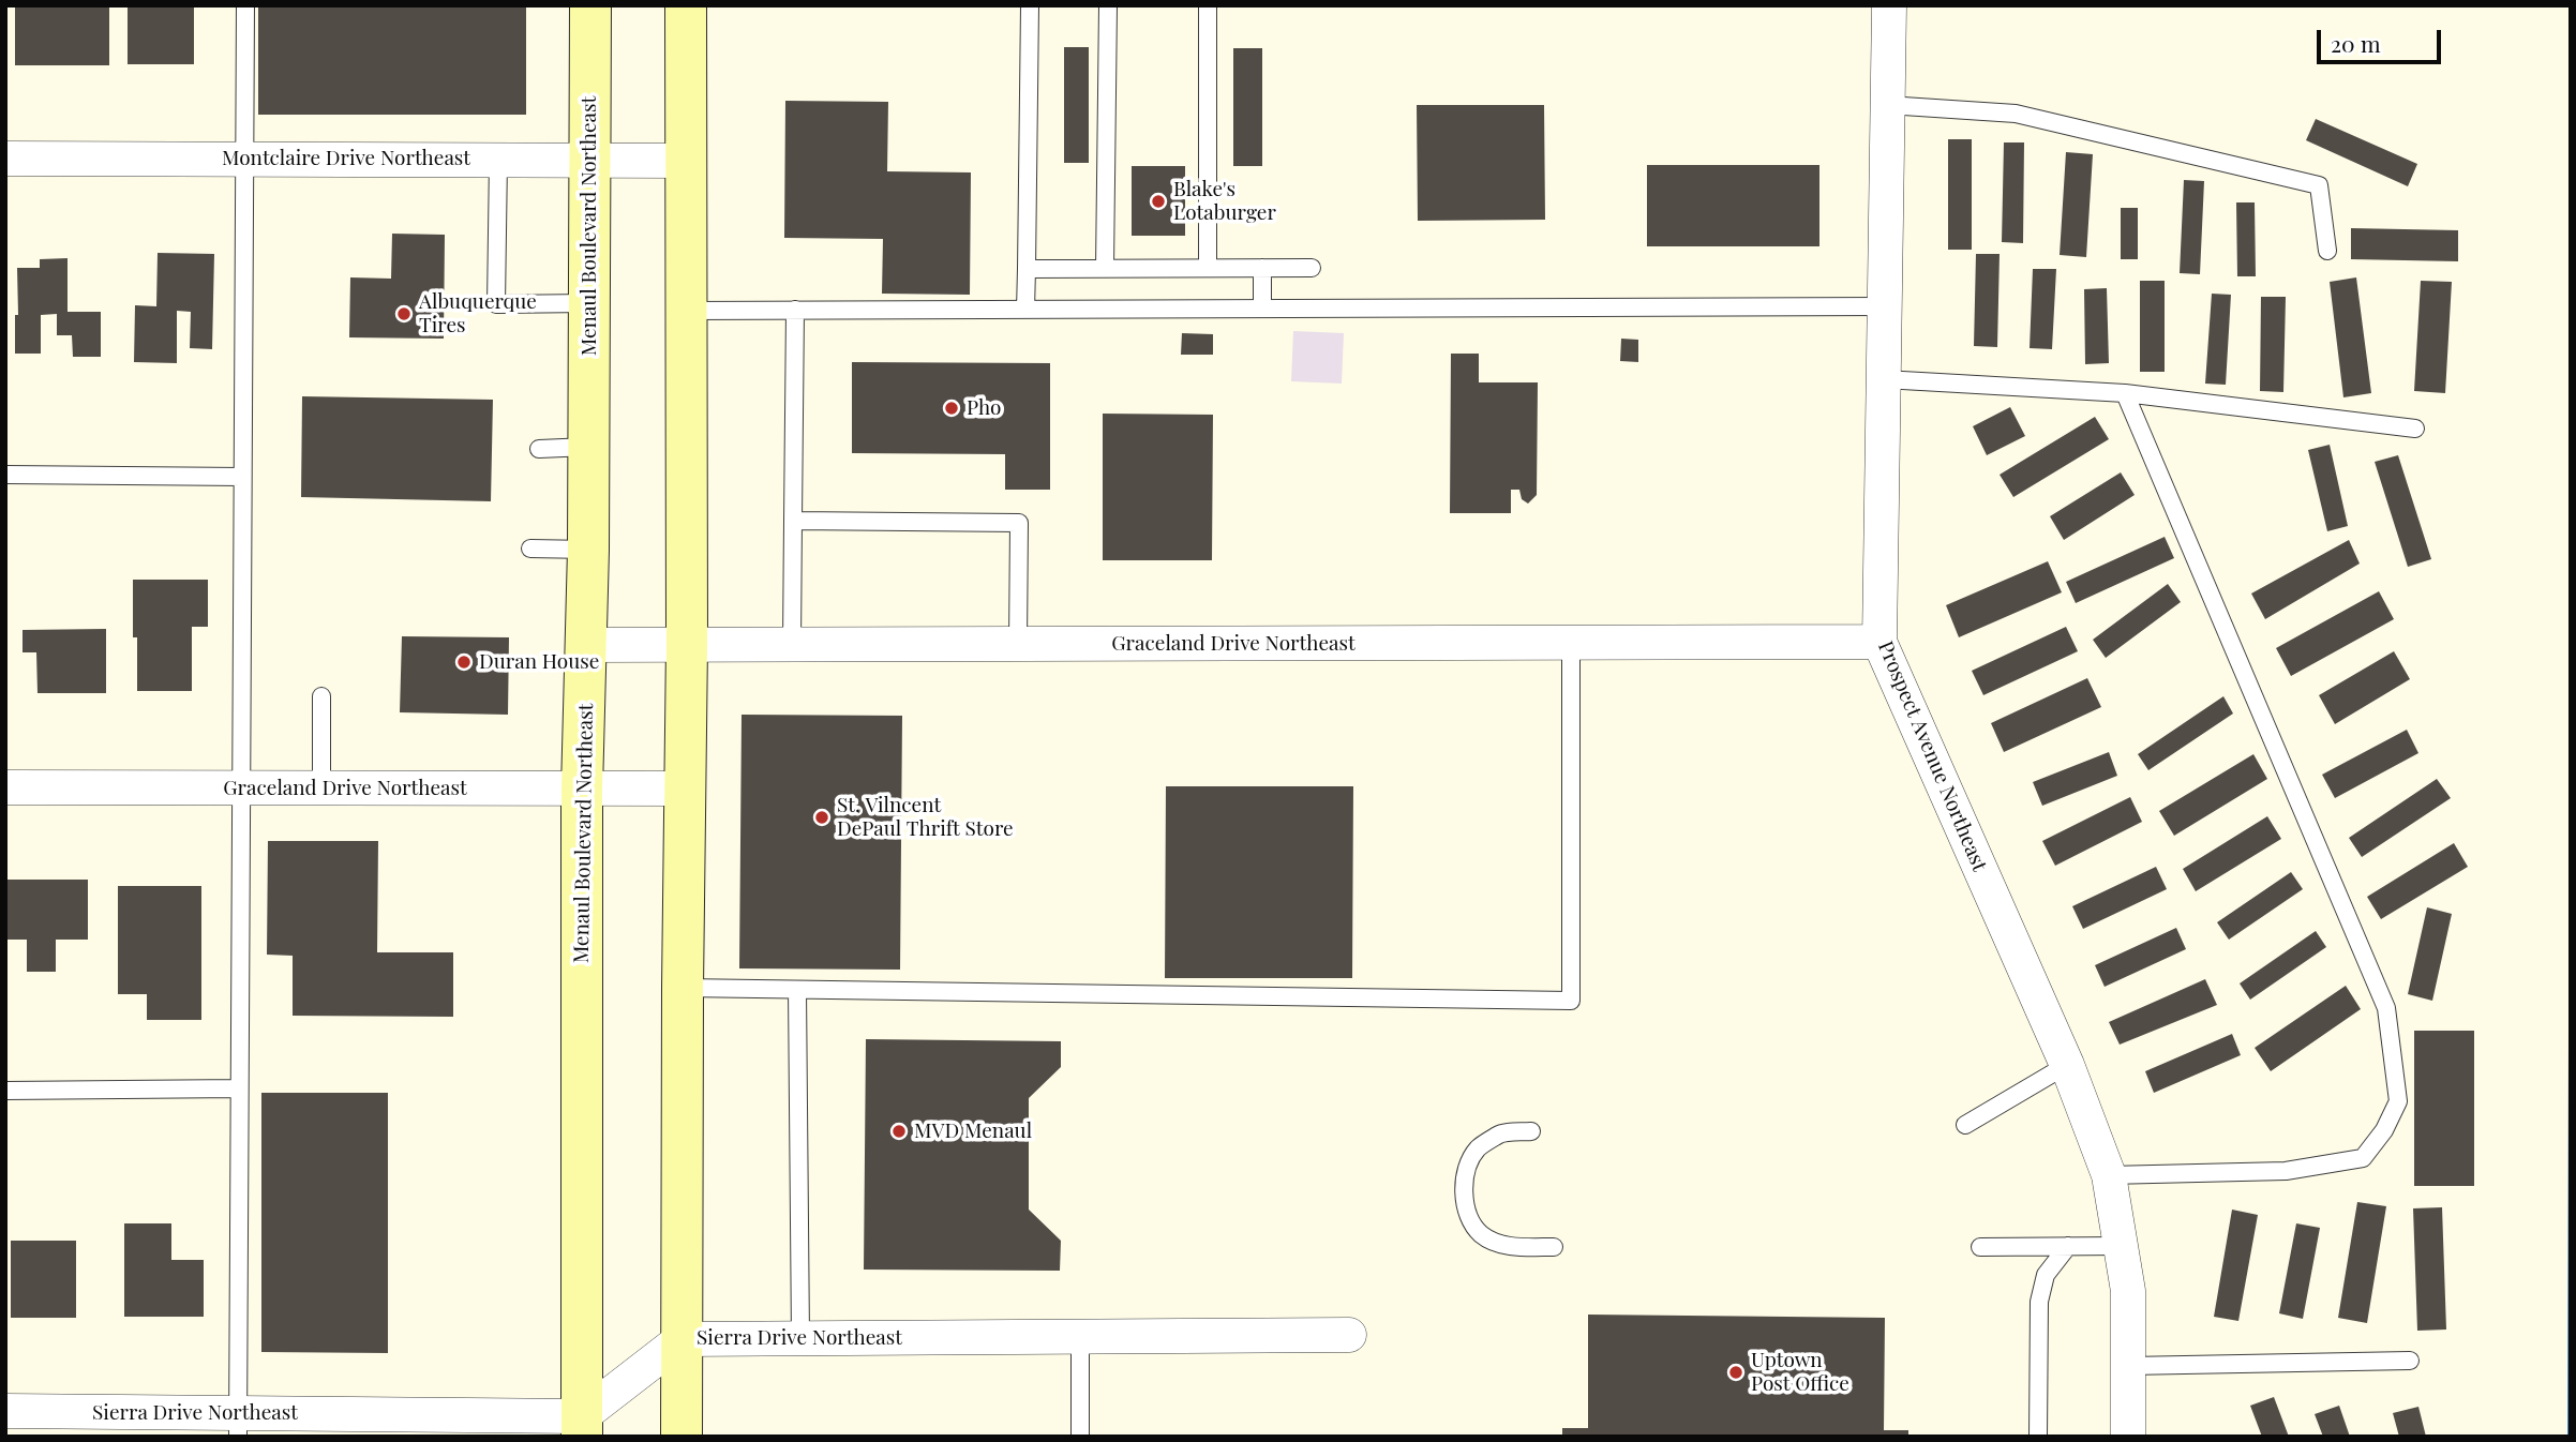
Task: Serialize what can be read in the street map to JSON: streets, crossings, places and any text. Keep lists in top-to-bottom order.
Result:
{
  "streets": {
    "main road": ["Menaul Boulevard Northeast"],
    "street": [
      "Montclaire Drive Northeast",
      "Graceland Drive Northeast",
      "Prospect Avenue Northeast",
      "Sierra Drive Northeast"
    ]
  },
  "crossings": [
    ["Montclaire Drive Northeast", "Menaul Boulevard Northeast"],
    ["Menaul Boulevard Northeast", "Graceland Drive Northeast"],
    ["Menaul Boulevard Northeast", "Sierra Drive Northeast"],
    ["Graceland Drive Northeast", "Prospect Avenue Northeast"]
  ],
  "places": [
    "Blake's Lotaburger",
    "Albuquerque Tires",
    "Pho",
    "Duran House",
    "St. Vilncent DePaul Thrift Store",
    "MVD Menaul",
    "Uptown Post Office"
  ],
  "scale_bar": "20 m"
}
